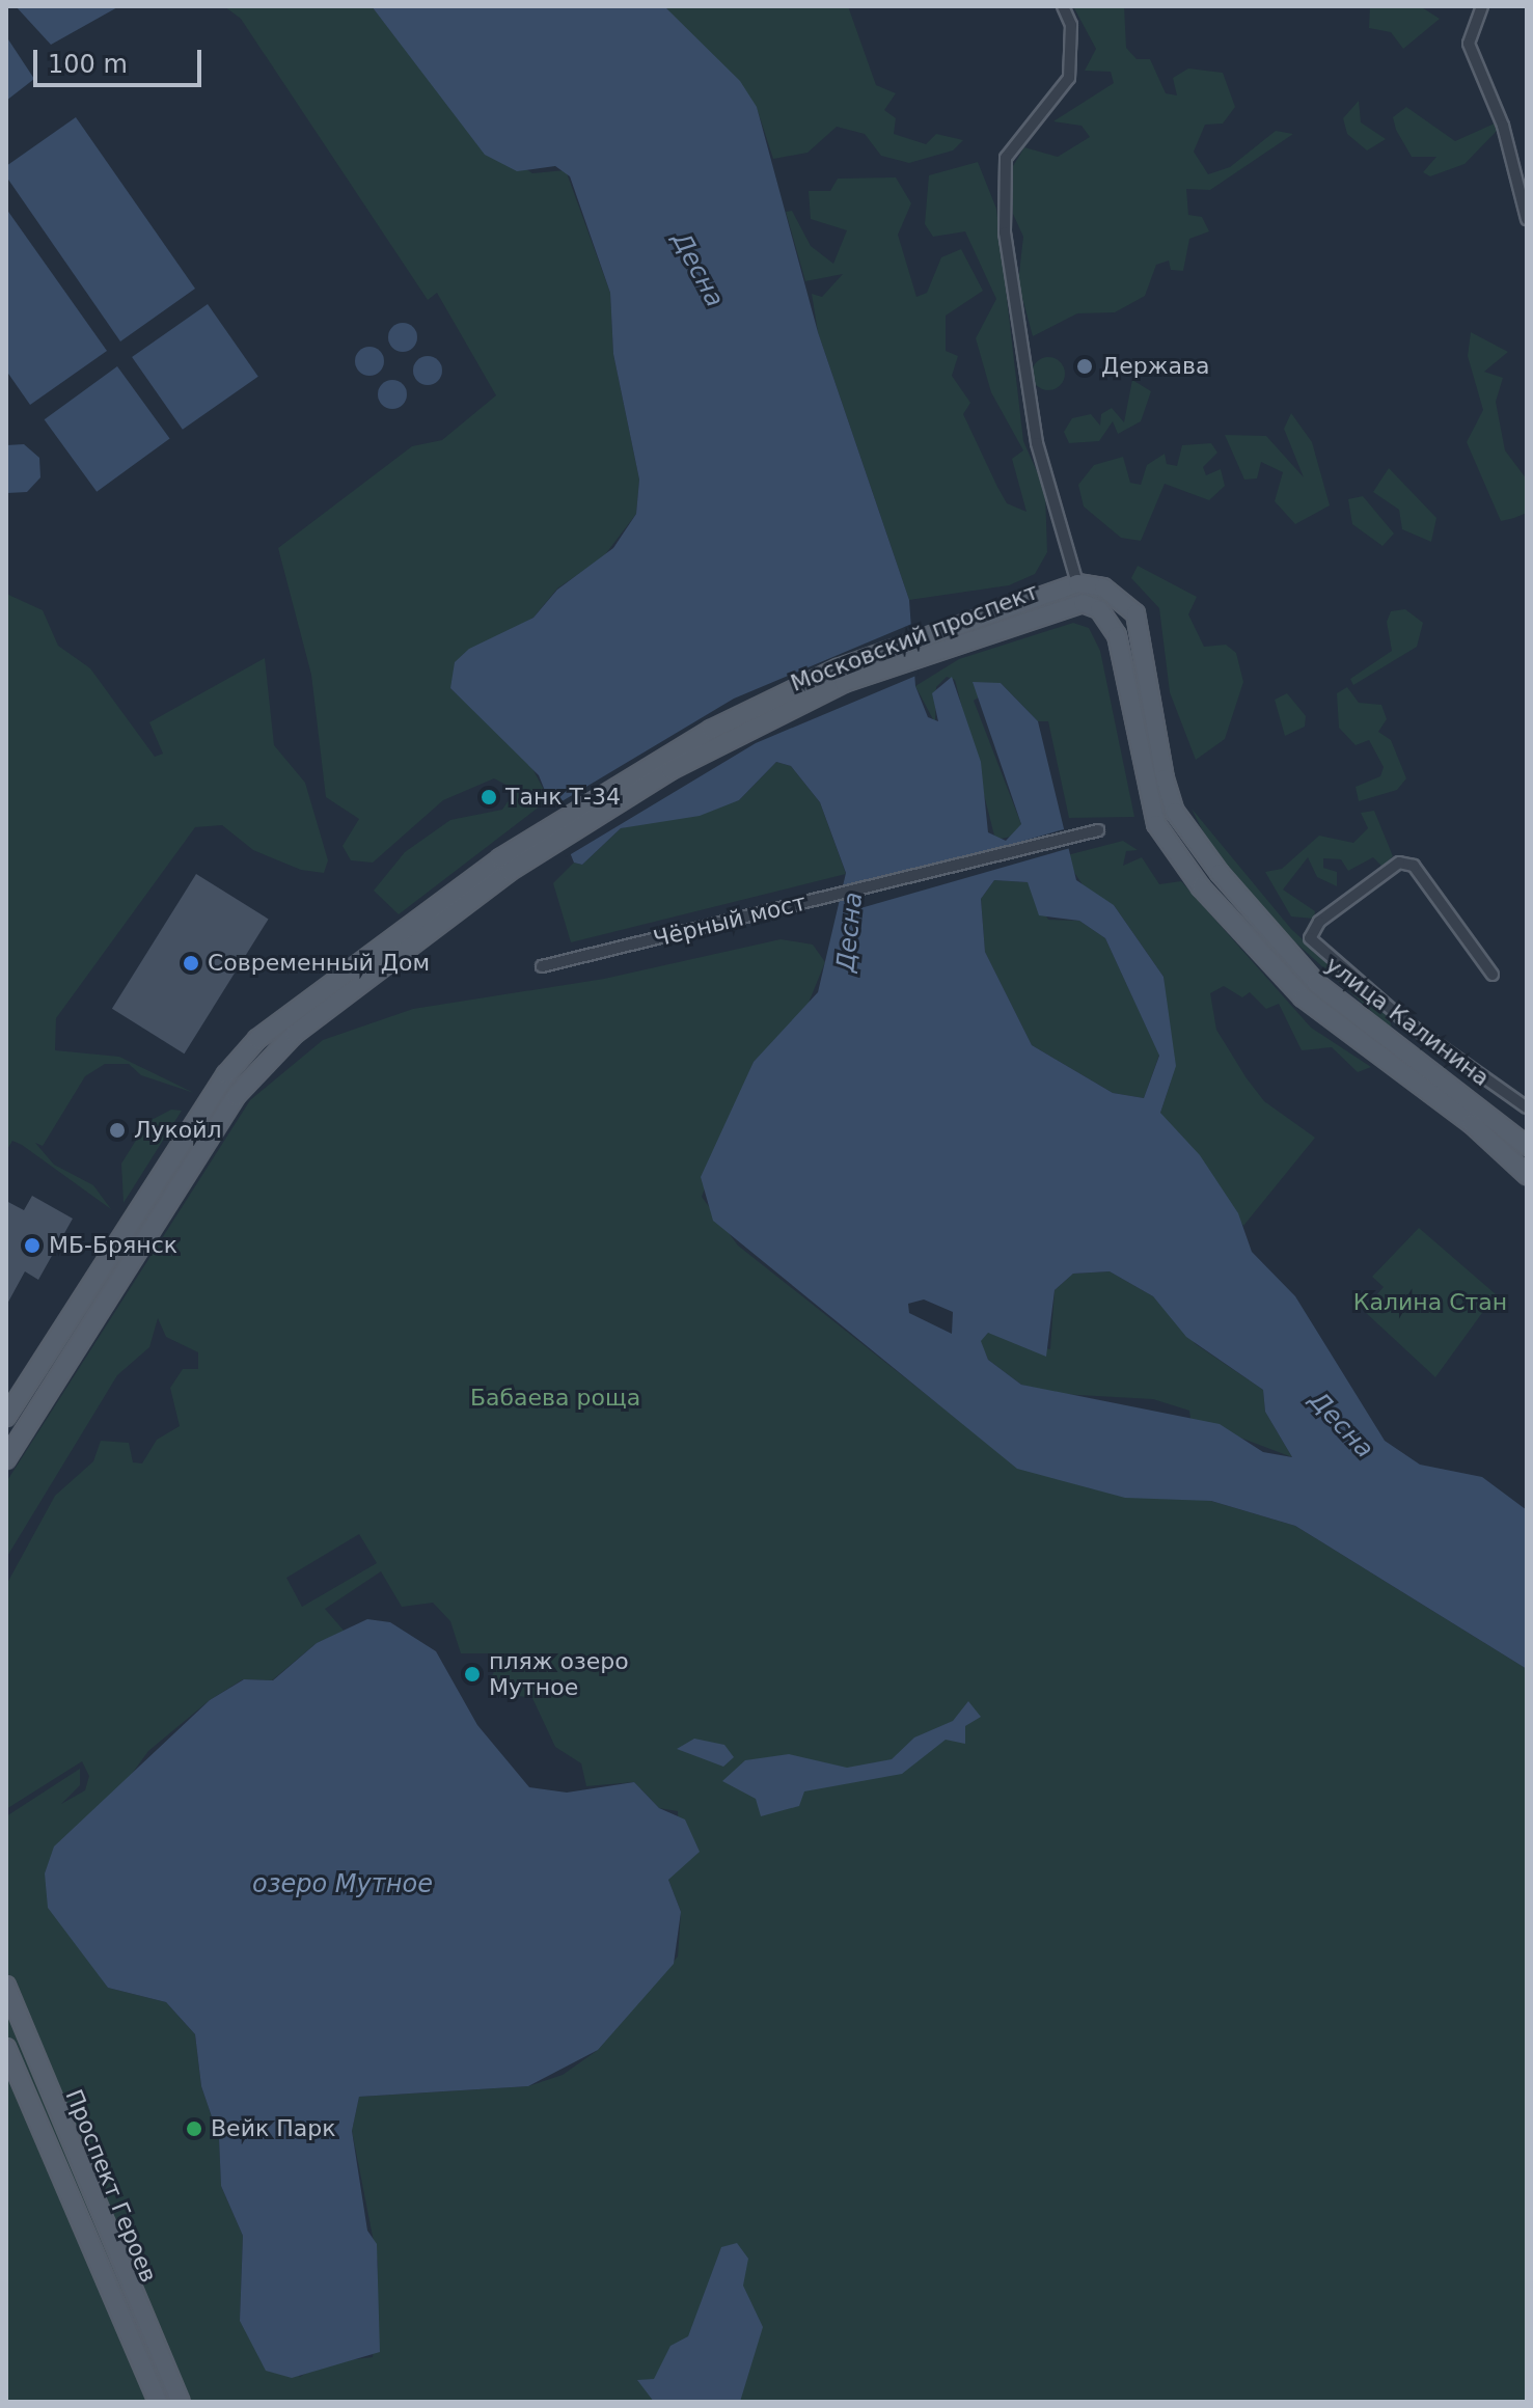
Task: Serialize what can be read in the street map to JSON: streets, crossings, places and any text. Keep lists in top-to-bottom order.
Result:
{
  "streets": {
    "main road": ["Московский проспект", "улица Калинина", "Проспект Героев"],
    "street": ["Чёрный мост"]
  },
  "crossings": [
    ["Московский проспект", "улица Калинина"]
  ],
  "water": ["Десна", "озеро Мутное"],
  "parks": ["Калина Стан", "Бабаева роща"],
  "places": [
    "Держава",
    "Танк Т-34",
    "Современный Дом",
    "Лукойл",
    "МБ-Брянск",
    "пляж озеро Мутное",
    "Вейк Парк"
  ],
  "scale_bar": "100 m"
}
